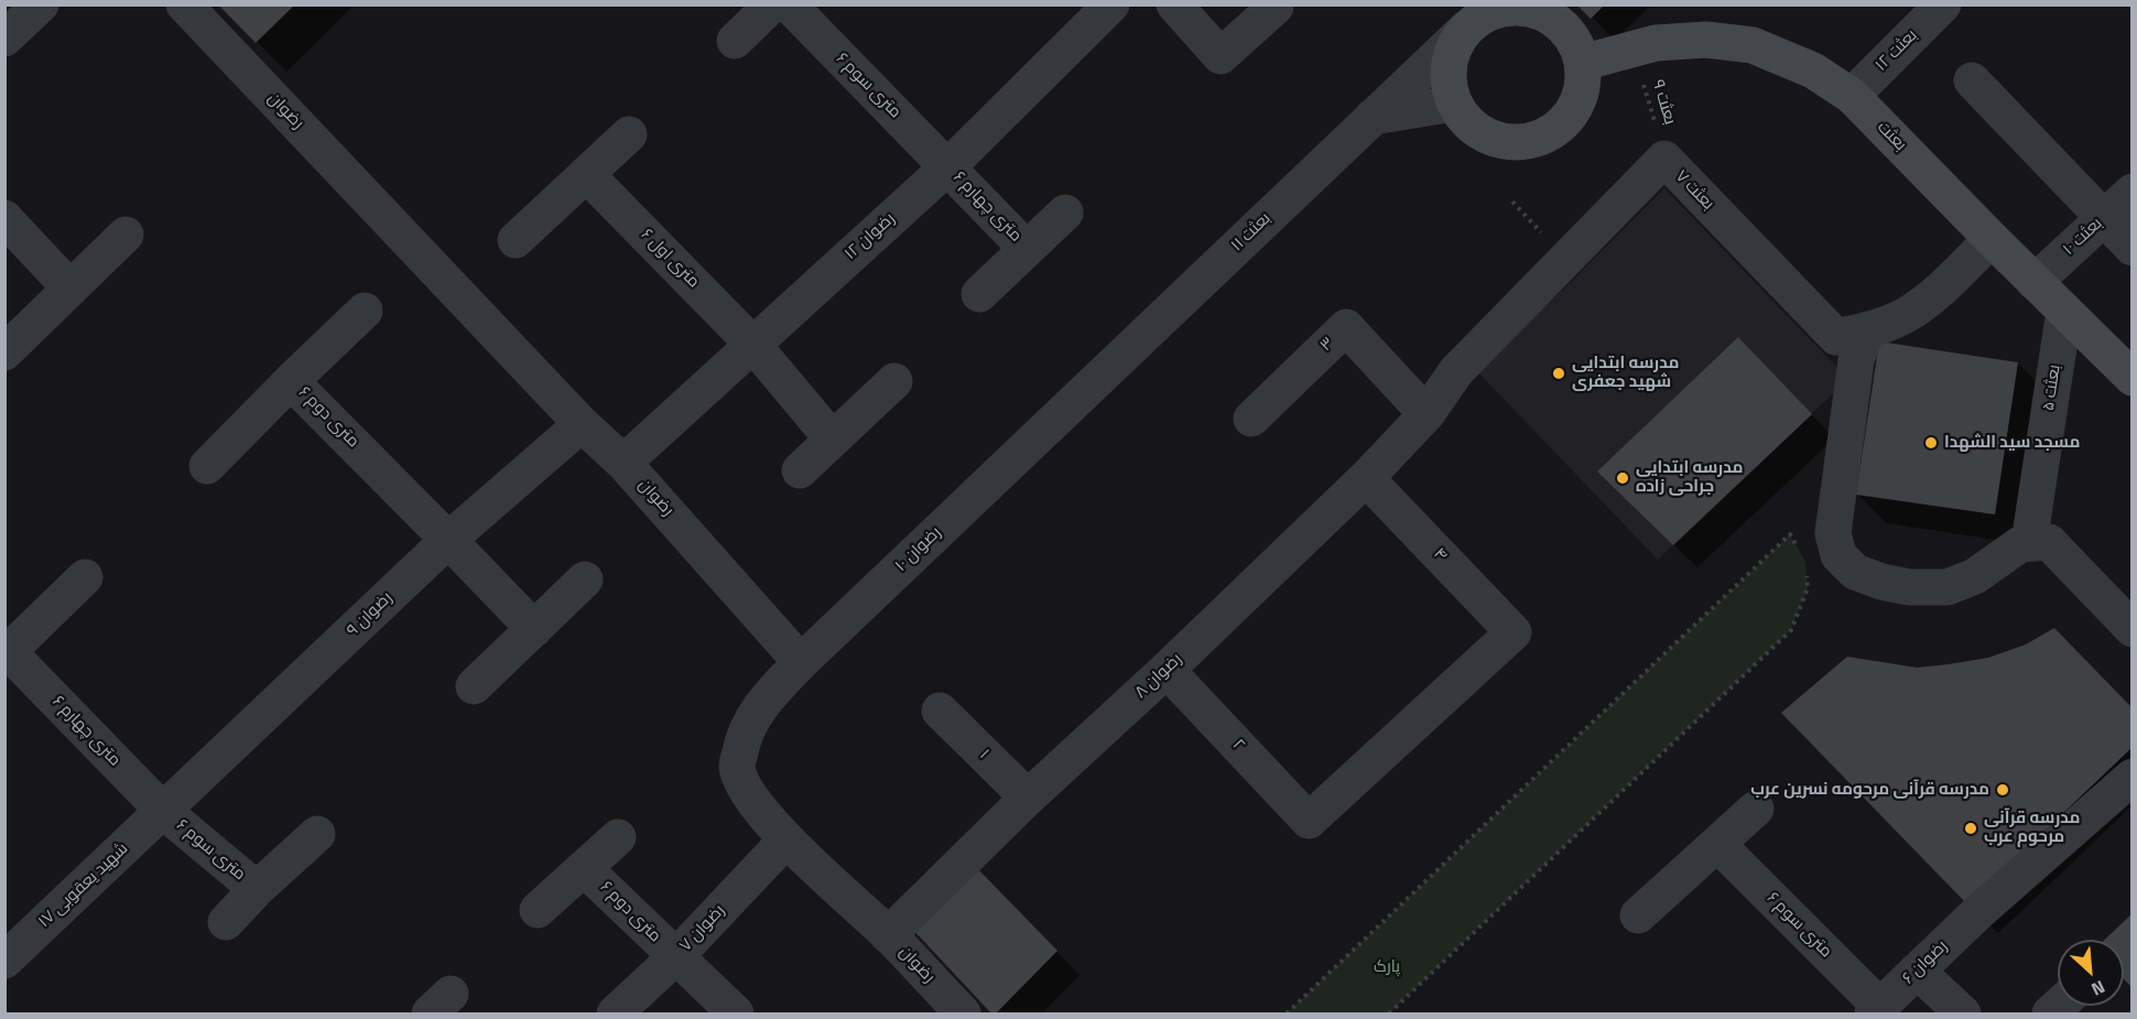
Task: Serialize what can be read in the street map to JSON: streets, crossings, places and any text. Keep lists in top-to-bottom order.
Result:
{
  "streets": {
    "street": [
      "بعثت ۱۲",
      "۶ متری سوم",
      "رضوان",
      "بعثت",
      "بعثت ۷",
      "۶ متری چهارم",
      "بعثت ۱۱",
      "رضوان ۱۲",
      "بعثت ۱۰",
      "۶ متری اول",
      "۳",
      "بعثت ۵",
      "۶ متری دوم",
      "رضوان ۱۰",
      "۴",
      "رضوان ۹",
      "رضوان ۸",
      "۲",
      "۱",
      "شهید یعقوبی ۱۷",
      "رضوان ۷",
      "رضوان ۶"
    ],
    "path": ["بعثت ۹"]
  },
  "crossings": [
    ["بعثت ۱۲", "بعثت"],
    ["۶ متری سوم", "۶ متری چهارم"],
    ["۶ متری سوم", "رضوان ۱۲"],
    ["۶ متری سوم", "رضوان ۹"],
    ["۶ متری سوم", "شهید یعقوبی ۱۷"],
    ["۶ متری سوم", "رضوان ۶"],
    ["بعثت ۹", "بعثت"],
    ["بعثت ۹", "بعثت ۷"],
    ["رضوان", "رضوان ۱۲"],
    ["رضوان", "رضوان ۱۰"],
    ["رضوان", "رضوان ۹"],
    ["رضوان", "رضوان ۸"],
    ["رضوان", "رضوان ۷"],
    ["بعثت", "بعثت ۷"],
    ["بعثت", "بعثت ۱۱"],
    ["بعثت", "بعثت ۱۰"],
    ["بعثت", "بعثت ۵"],
    ["بعثت ۷", "۳"],
    ["بعثت ۷", "رضوان ۸"],
    ["۶ متری چهارم", "رضوان ۱۲"],
    ["۶ متری چهارم", "رضوان ۹"],
    ["۶ متری چهارم", "شهید یعقوبی ۱۷"],
    ["بعثت ۱۱", "رضوان ۱۰"],
    ["رضوان ۱۲", "۶ متری اول"],
    ["۳", "رضوان ۸"],
    ["۶ متری دوم", "رضوان ۹"],
    ["۶ متری دوم", "رضوان ۷"],
    ["۴", "رضوان ۸"],
    ["۴", "۲"],
    ["رضوان ۹", "شهید یعقوبی ۱۷"],
    ["رضوان ۸", "۲"],
    ["رضوان ۸", "۱"]
  ],
  "parks": ["پارک"],
  "places": [
    "مدرسه ابتدایی شهید جعفری",
    "مسجد سید الشهدا",
    "مدرسه ابتدایی جراحی زاده",
    "مدرسه قرآنی مرحومه نسرین عرب",
    "مدرسه قرآنی مرحوم عرب"
  ],
  "north": "bottom right"
}
